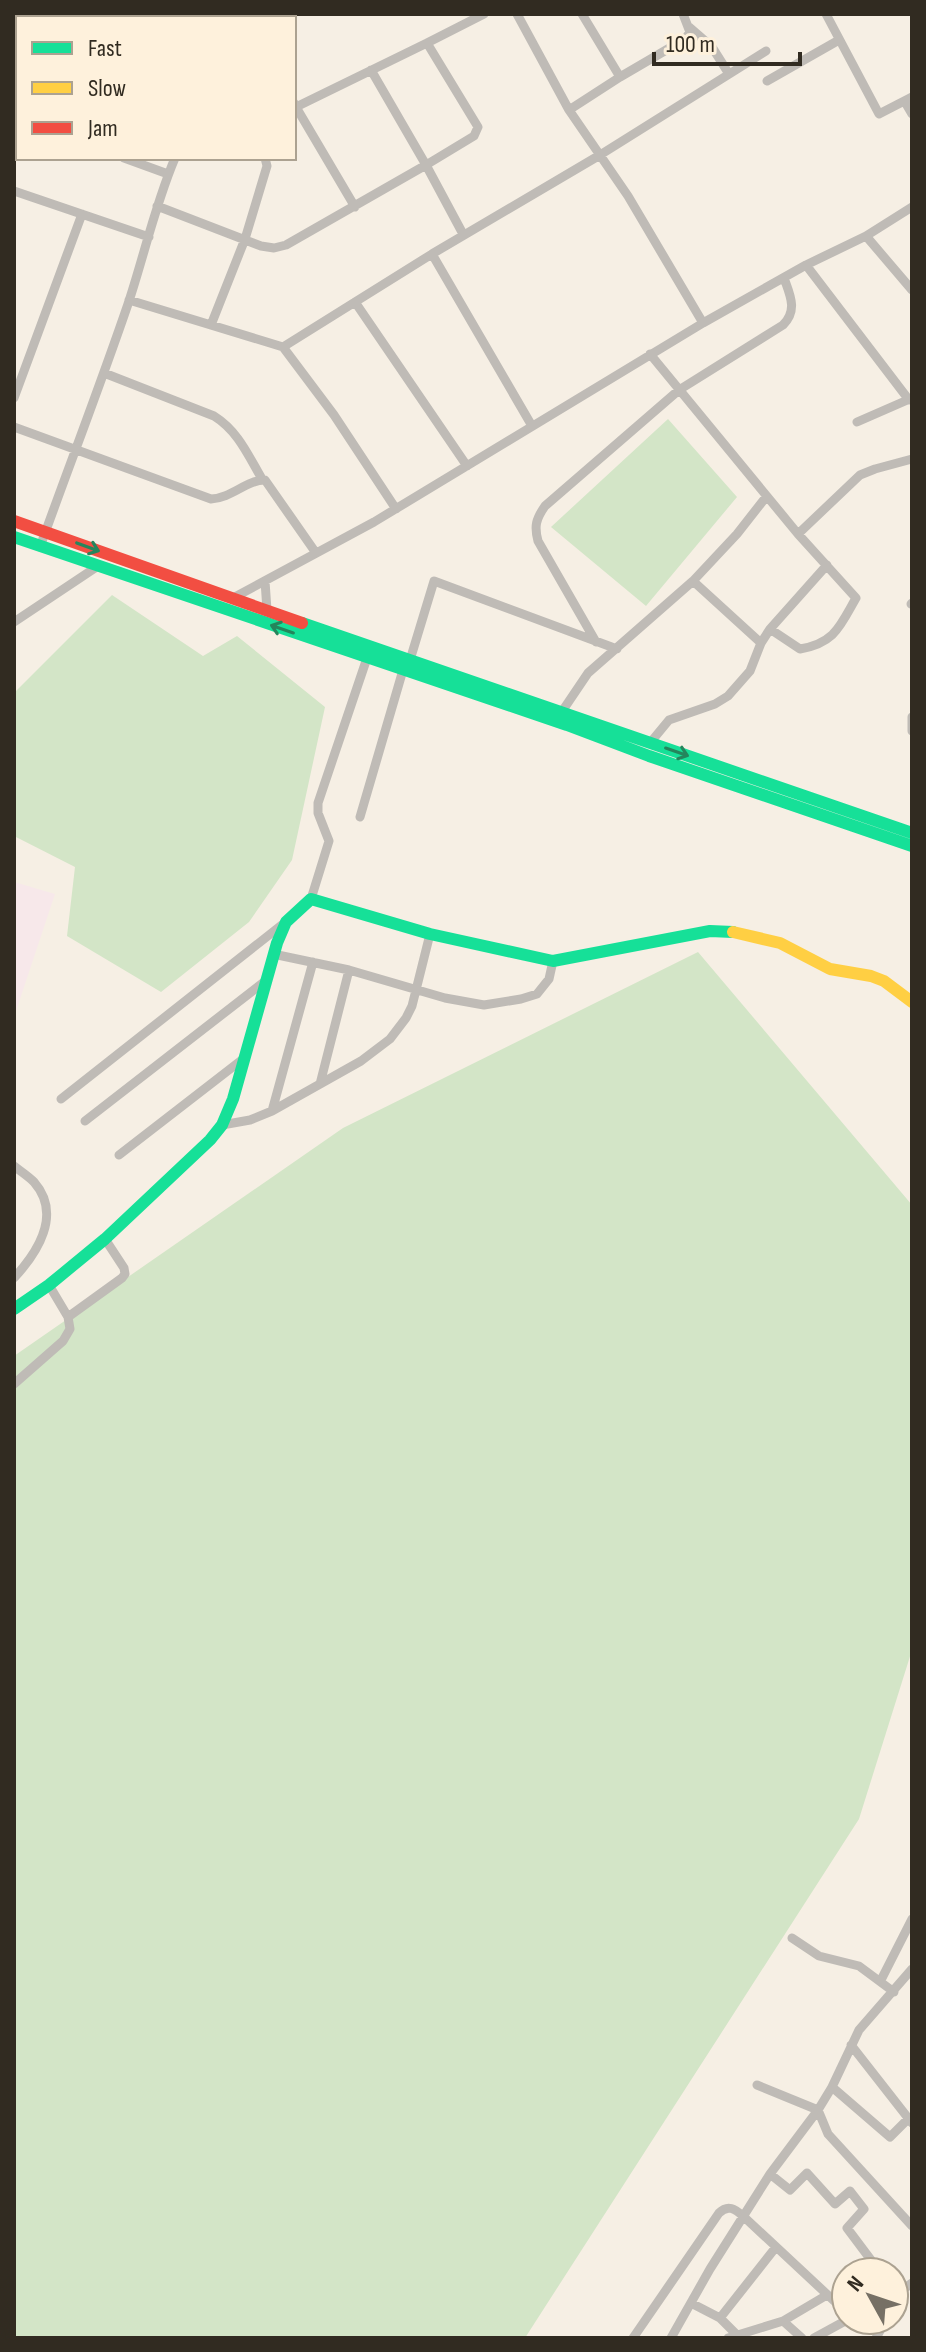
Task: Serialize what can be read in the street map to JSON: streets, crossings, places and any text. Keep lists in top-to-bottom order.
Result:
{
  "legend": ["Fast", "Slow", "Jam"],
  "scale_bar": "100 m",
  "north": "top left"
}
